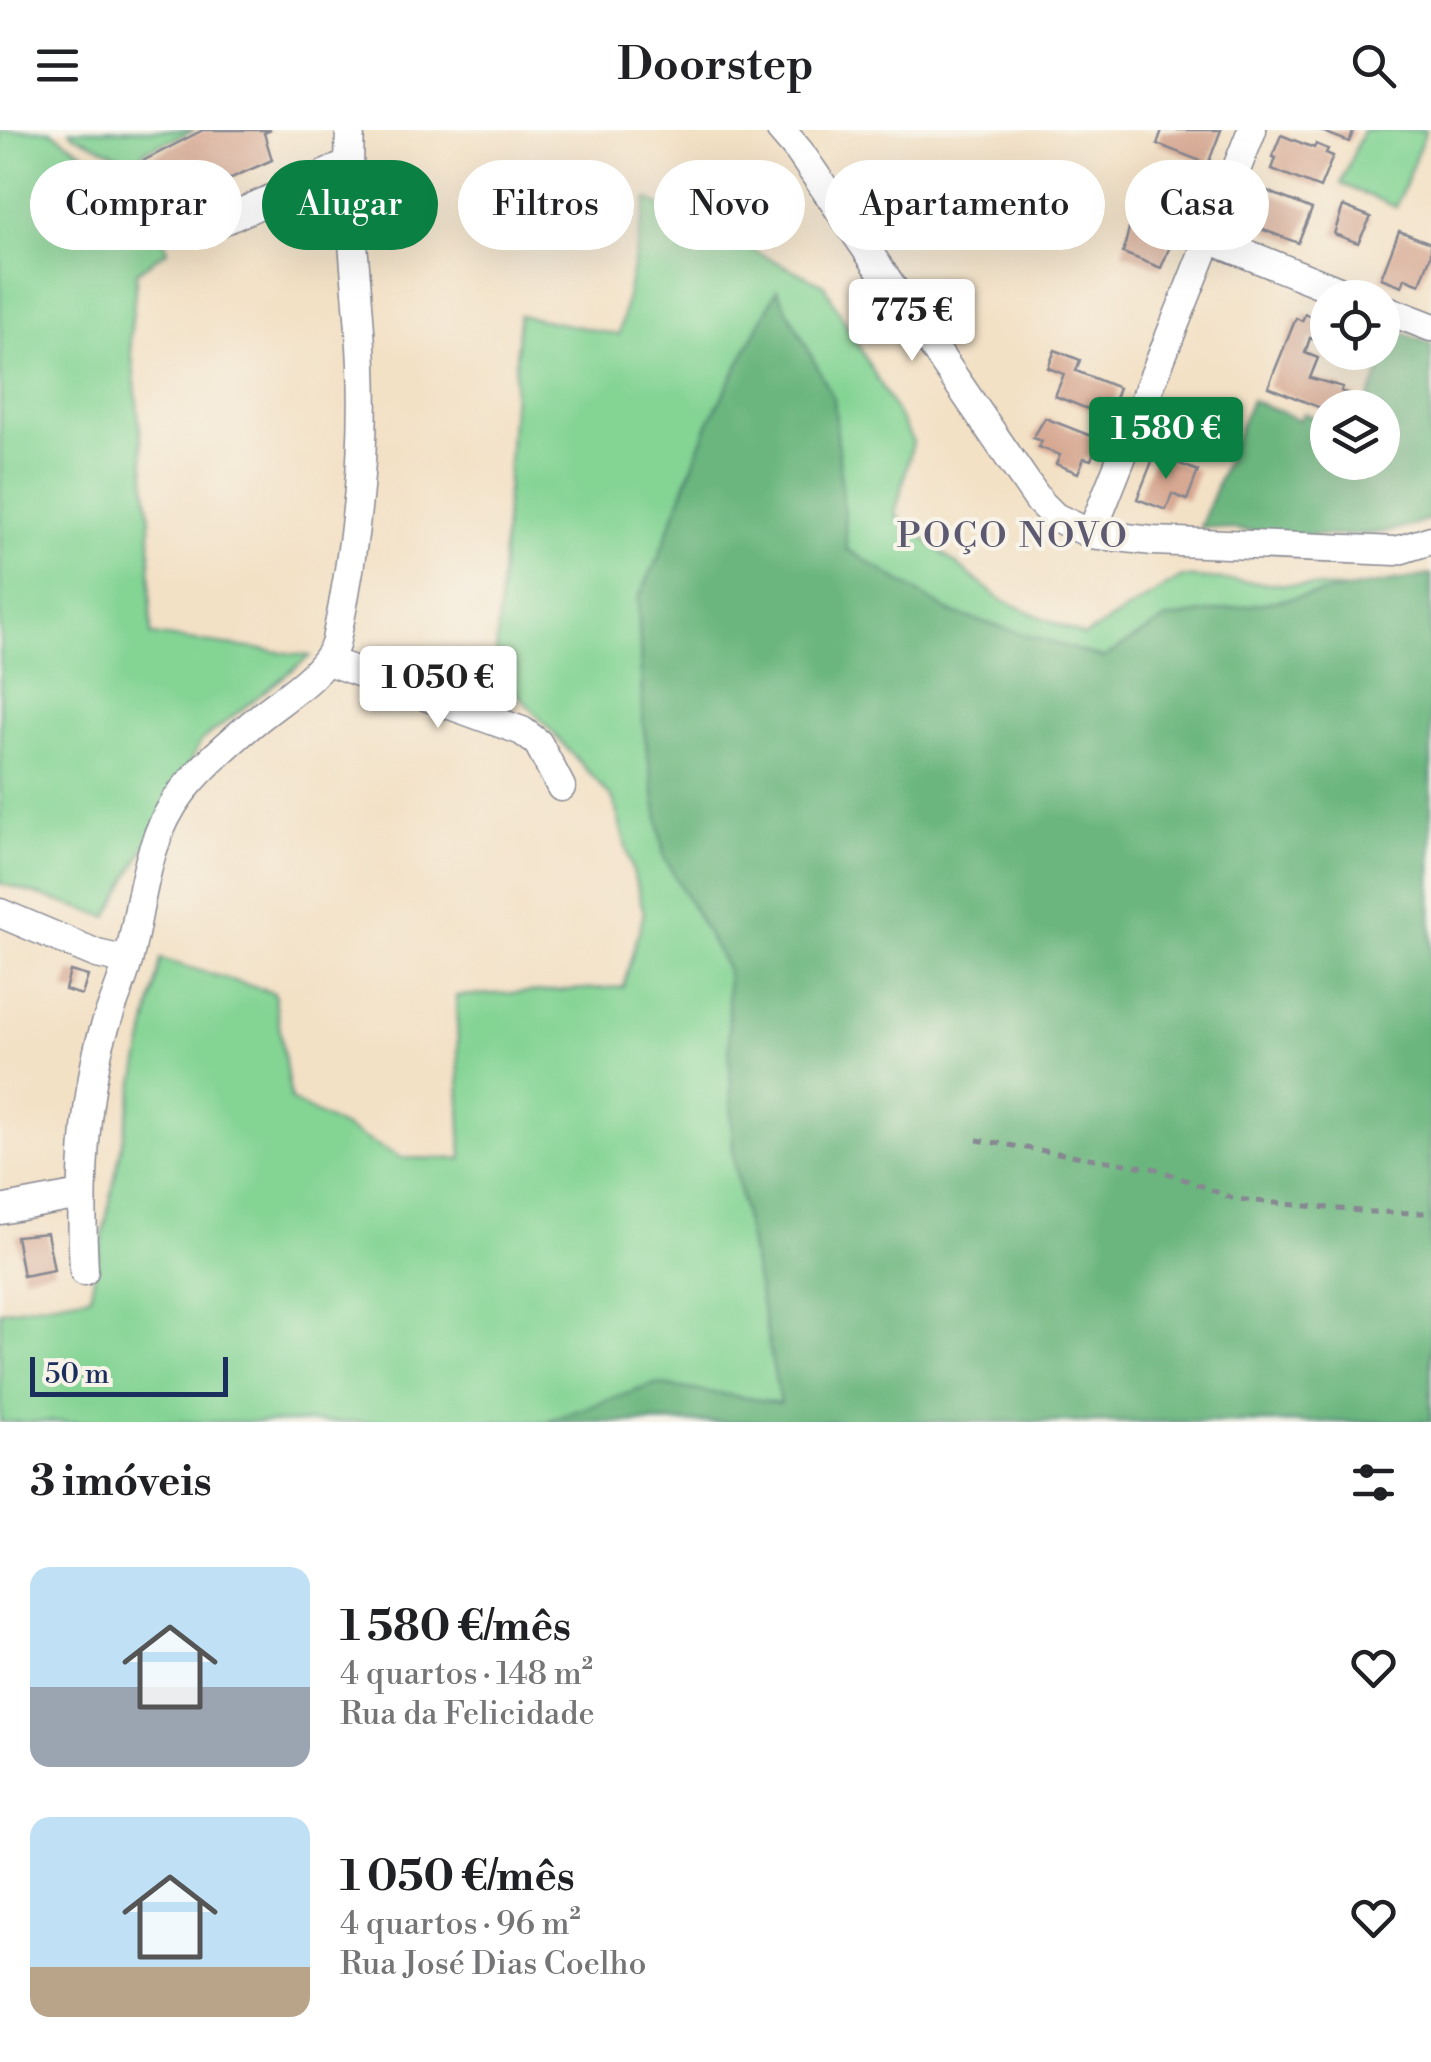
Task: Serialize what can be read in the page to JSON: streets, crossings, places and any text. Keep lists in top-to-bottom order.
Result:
{
  "districts": ["POÇO NOVO"],
  "scale_bar": "50 m",
  "page": {
    "header": "Doorstep",
    "chip": [
      "Comprar",
      "Alugar",
      "Filtros",
      "Novo",
      "Apartamento",
      "Casa"
    ],
    "price": ["775 €", "1 580 €", "1 050 €"],
    "scale": "50 m",
    "heading": "3 imóveis",
    "list": [
      {
        "name": "1 580 €/mês",
        "note": "4 quartos · 148 m² · Rua da Felicidade"
      },
      {
        "name": "1 050 €/mês",
        "note": "4 quartos · 96 m² · Rua José Dias Coelho"
      }
    ]
  }
}
